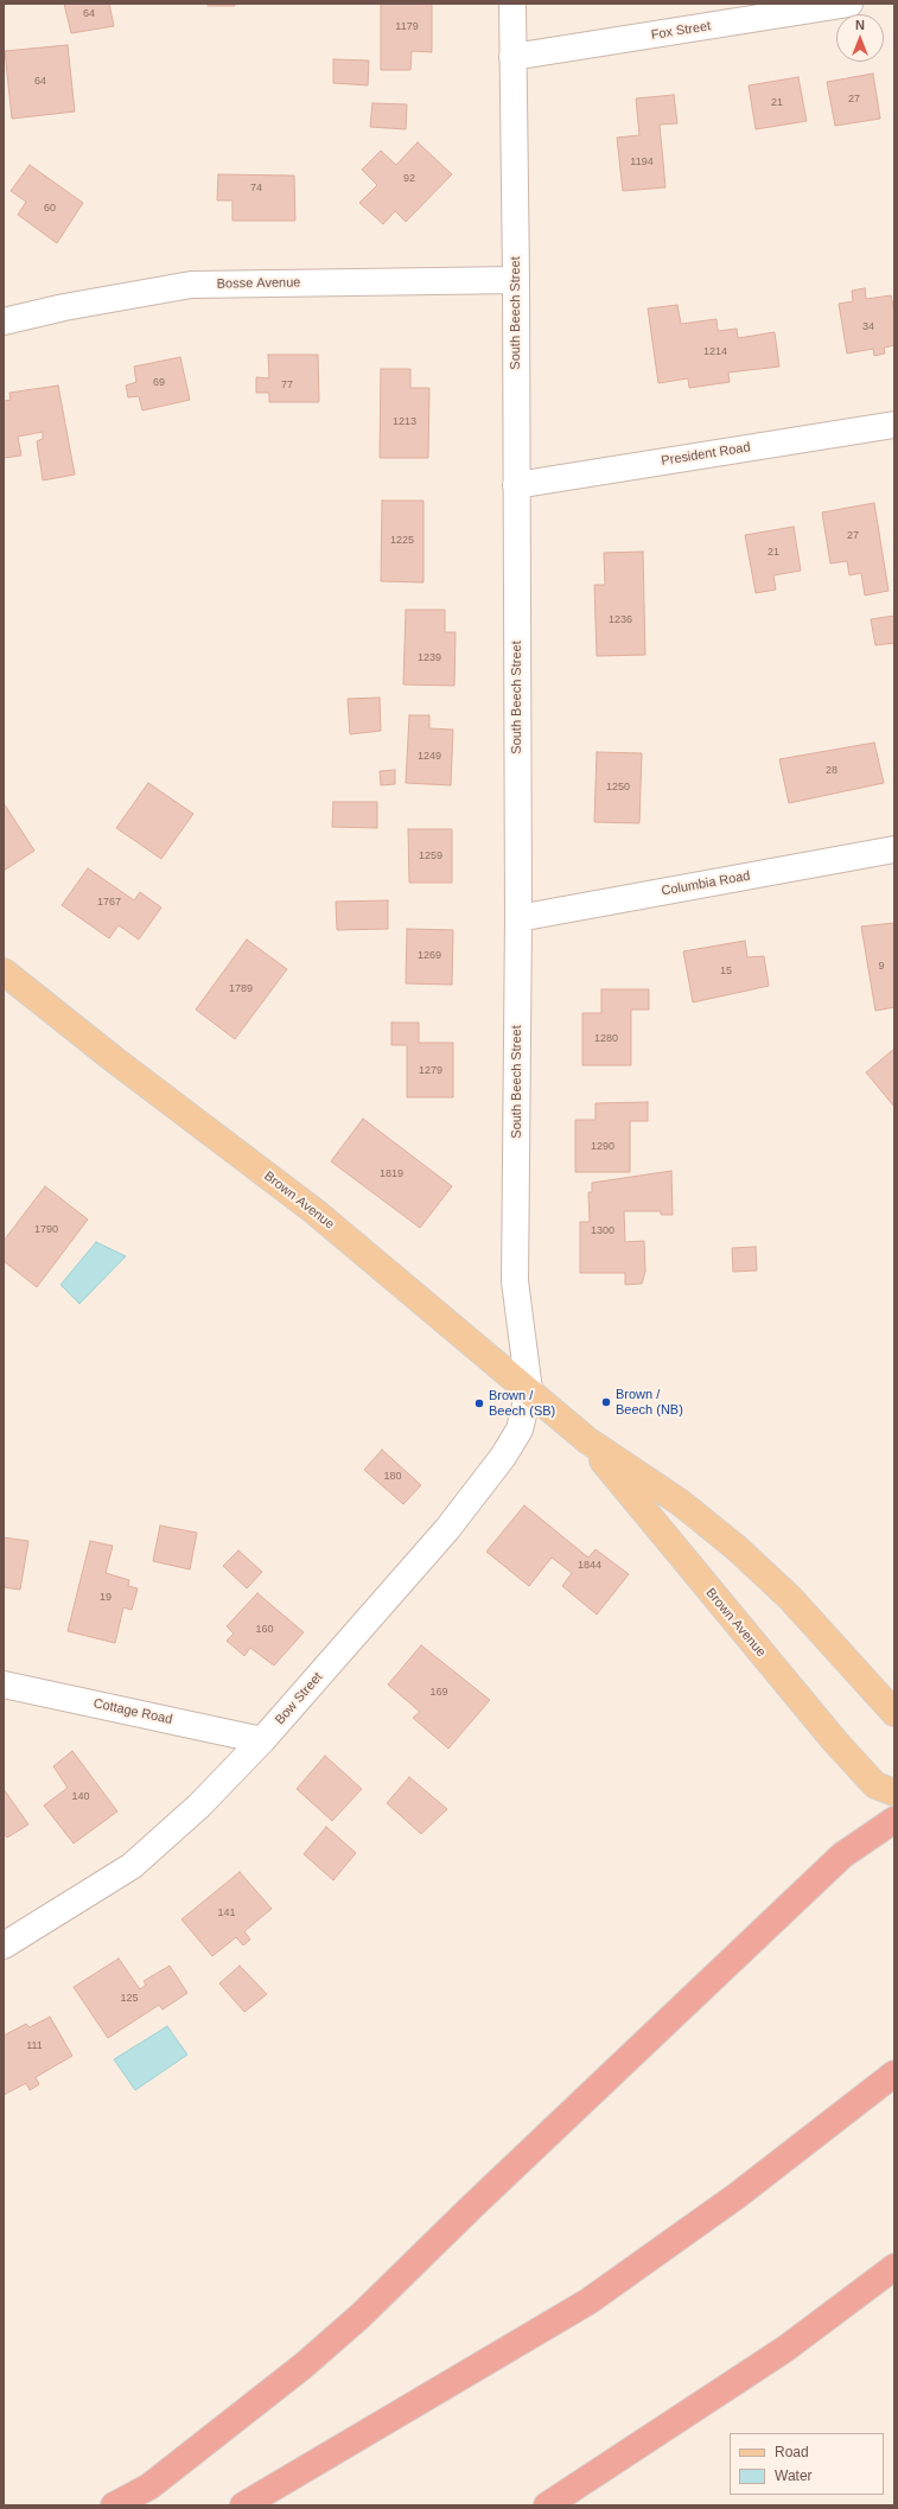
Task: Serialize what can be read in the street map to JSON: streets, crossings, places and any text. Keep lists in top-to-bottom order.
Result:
{
  "streets": {
    "main road": ["Brown Avenue"],
    "street": [
      "Fox Street",
      "Bosse Avenue",
      "South Beech Street",
      "President Road",
      "Columbia Road",
      "Bow Street",
      "Cottage Road"
    ]
  },
  "crossings": [
    ["Fox Street", "South Beech Street"],
    ["Bosse Avenue", "South Beech Street"],
    ["South Beech Street", "President Road"],
    ["South Beech Street", "Columbia Road"],
    ["South Beech Street", "Brown Avenue"],
    ["South Beech Street", "Bow Street"],
    ["Brown Avenue", "Bow Street"],
    ["Bow Street", "Cottage Road"]
  ],
  "places": ["Brown / Beech (NB)", "Brown / Beech (SB)"],
  "house_numbers": [
    "64",
    "1179",
    "64",
    "27",
    "21",
    "1194",
    "92",
    "74",
    "60",
    "34",
    "1214",
    "69",
    "77",
    "1213",
    "27",
    "1225",
    "21",
    "1236",
    "1239",
    "1249",
    "28",
    "1250",
    "1259",
    "1767",
    "1269",
    "9",
    "15",
    "1789",
    "1280",
    "1279",
    "1290",
    "1819",
    "1790",
    "1300",
    "180",
    "1844",
    "19",
    "160",
    "169",
    "140",
    "141",
    "125",
    "111"
  ],
  "legend": ["Road", "Water"],
  "north": "top"
}
